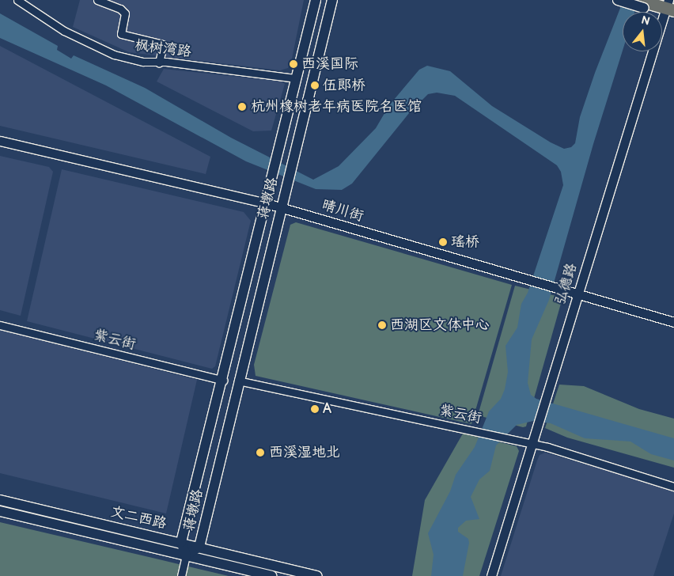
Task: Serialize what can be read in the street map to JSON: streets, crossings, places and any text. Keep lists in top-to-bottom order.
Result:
{
  "streets": {
    "main road": ["蒋墩路", "文二西路"],
    "street": [
      "枫树湾路",
      "晴川街",
      "弘德路",
      "紫云街"
    ]
  },
  "crossings": [
    ["枫树湾路", "蒋墩路"],
    ["蒋墩路", "晴川街"],
    ["蒋墩路", "紫云街"],
    ["蒋墩路", "文二西路"],
    ["晴川街", "弘德路"],
    ["弘德路", "紫云街"]
  ],
  "places": [
    "西溪国际",
    "伍郎桥",
    "杭州橡树老年病医院名医馆",
    "瑶桥",
    "西湖区文体中心",
    "A",
    "西溪湿地北"
  ],
  "north": "top"
}
